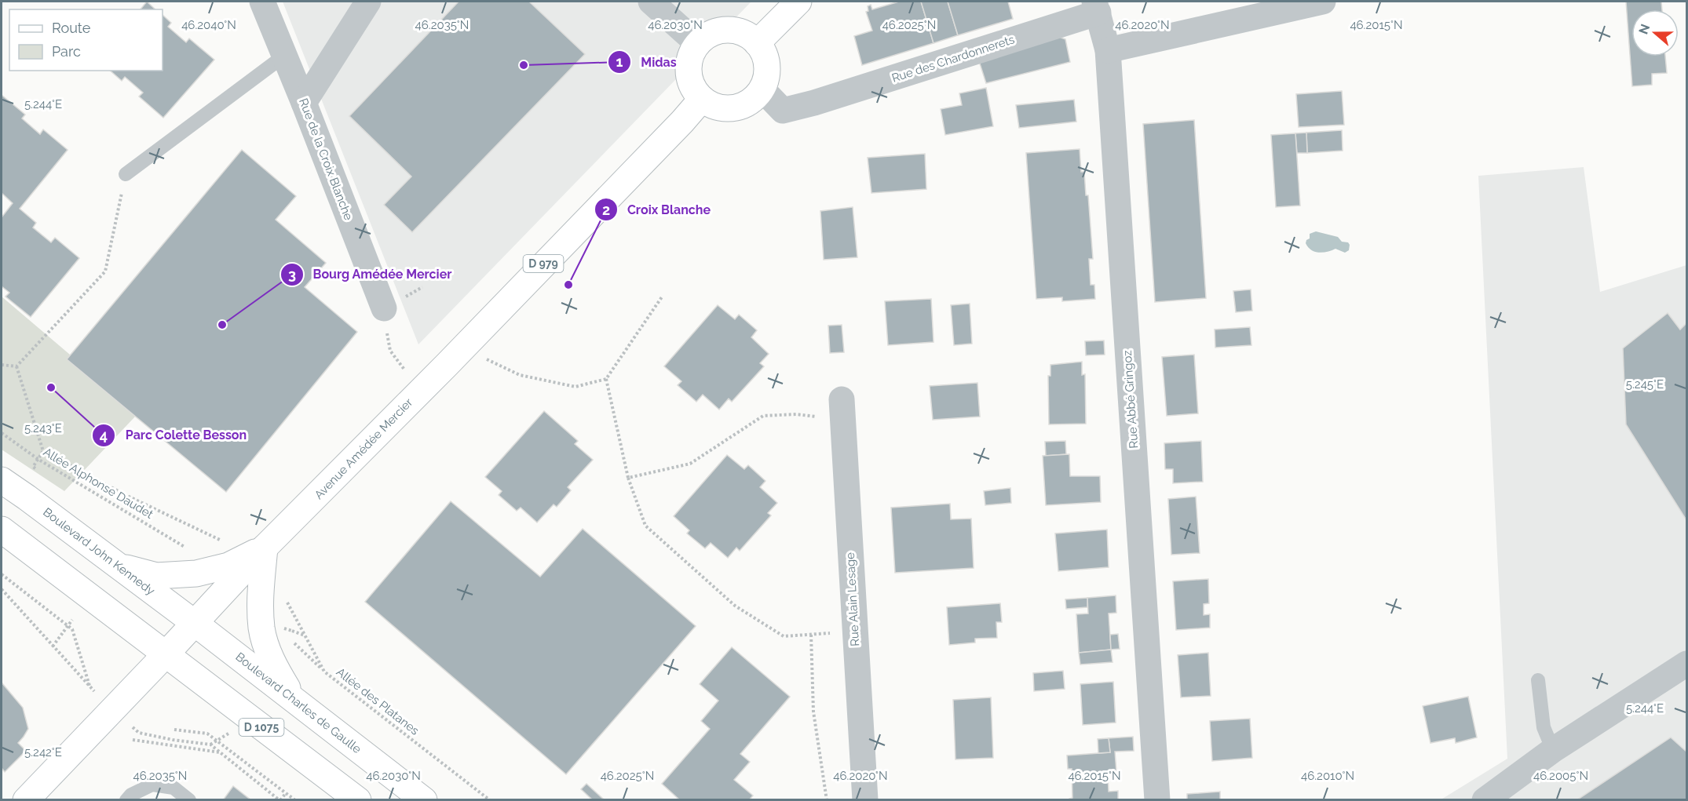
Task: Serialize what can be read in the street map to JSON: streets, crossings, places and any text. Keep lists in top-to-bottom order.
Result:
{
  "streets": {
    "main road": [
      "D 979",
      "Avenue Amédée Mercier",
      "Boulevard John Kennedy",
      "Boulevard Charles de Gaulle",
      "D 1075"
    ],
    "street": [
      "Rue des Chardonnerets",
      "Rue de la Croix Blanche",
      "Rue Abbé Gringoz",
      "Rue Alain Lesage"
    ],
    "path": ["Allée Alphonse Daudet", "Allée des Platanes"]
  },
  "crossings": [
    ["Rue des Chardonnerets", "Rue Abbé Gringoz"],
    ["Rue des Chardonnerets", "Avenue Amédée Mercier"],
    ["Avenue Amédée Mercier", "Boulevard John Kennedy"],
    ["Avenue Amédée Mercier", "Boulevard Charles de Gaulle"],
    ["Avenue Amédée Mercier", "D 1075"],
    ["Boulevard John Kennedy", "Boulevard Charles de Gaulle"]
  ],
  "places": [
    "Midas",
    "Croix Blanche",
    "Bourg Amédée Mercier",
    "Parc Colette Besson"
  ],
  "legend": ["Route", "Parc"],
  "north": "left",
  "coordinates": [
    "46.2040°N",
    "46.2035°N",
    "46.2030°N",
    "46.2025°N",
    "46.2020°N",
    "46.2015°N",
    "5.244°E",
    "5.245°E",
    "5.243°E",
    "5.242°E",
    "46.2010°N",
    "46.2005°N"
  ]
}
